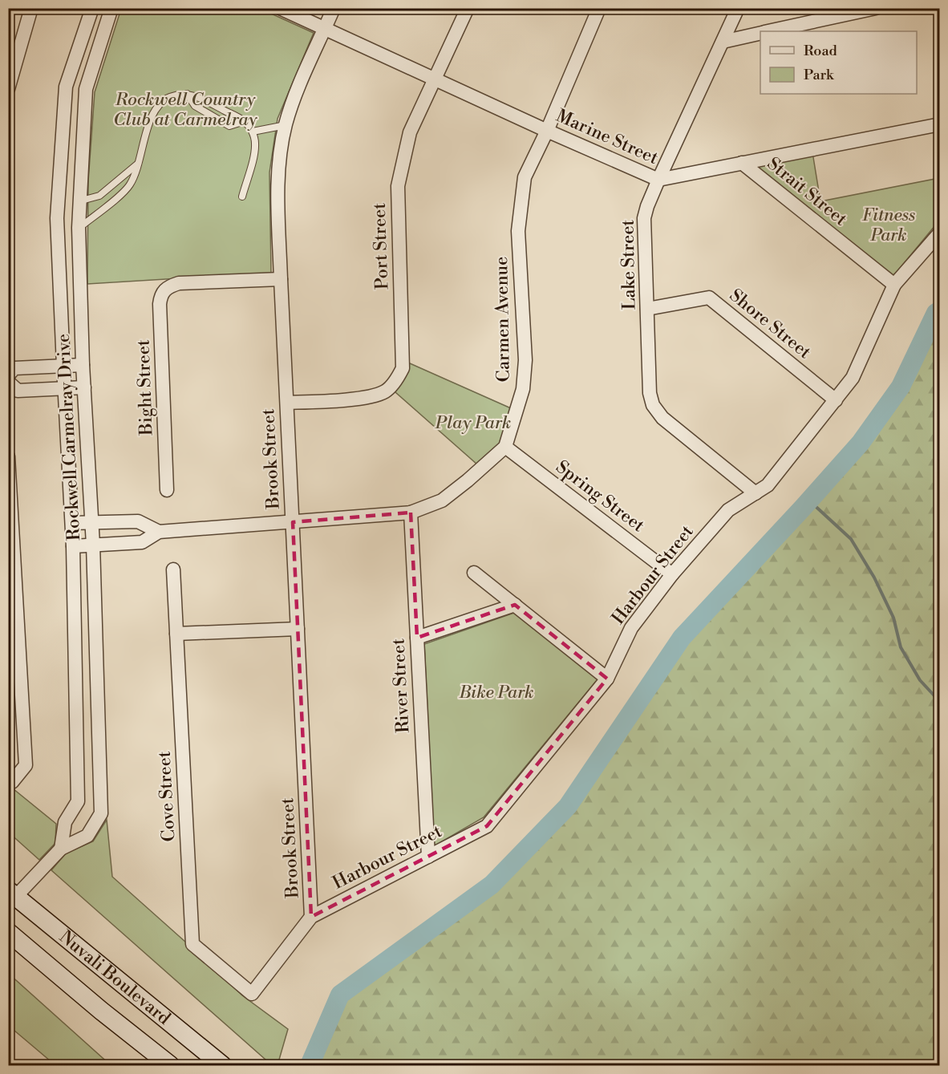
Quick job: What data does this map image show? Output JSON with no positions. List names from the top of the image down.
{
  "streets": {
    "street": [
      "Marine Street",
      "Strait Street",
      "Port Street",
      "Lake Street",
      "Carmen Avenue",
      "Shore Street",
      "Bight Street",
      "Rockwell Carmelray Drive",
      "Brook Street",
      "Spring Street",
      "Harbour Street",
      "River Street",
      "Cove Street",
      "Nuvali Boulevard"
    ]
  },
  "crossings": [
    ["Marine Street", "Strait Street"],
    ["Marine Street", "Port Street"],
    ["Marine Street", "Lake Street"],
    ["Marine Street", "Carmen Avenue"],
    ["Marine Street", "Brook Street"],
    ["Strait Street", "Harbour Street"],
    ["Port Street", "Brook Street"],
    ["Lake Street", "Shore Street"],
    ["Lake Street", "Harbour Street"],
    ["Carmen Avenue", "Spring Street"],
    ["Shore Street", "Harbour Street"],
    ["Bight Street", "Brook Street"],
    ["Rockwell Carmelray Drive", "Nuvali Boulevard"],
    ["Brook Street", "Harbour Street"],
    ["Spring Street", "Harbour Street"],
    ["Harbour Street", "River Street"],
    ["Harbour Street", "Cove Street"]
  ],
  "parks": [
    "Rockwell Country Club at Carmelray",
    "Fitness Park",
    "Play Park",
    "Bike Park"
  ],
  "legend": ["Road", "Park"]
}
